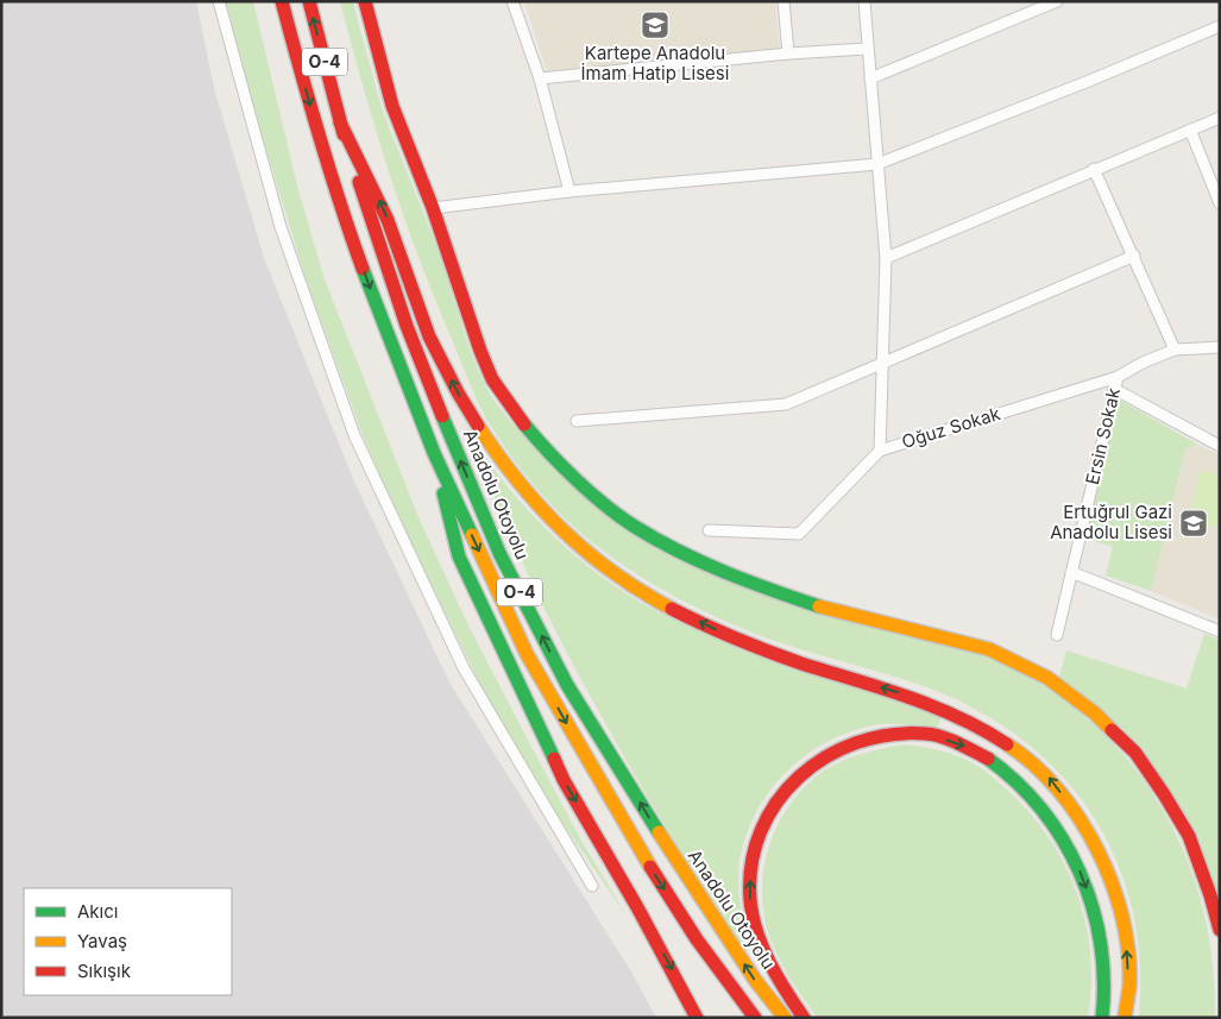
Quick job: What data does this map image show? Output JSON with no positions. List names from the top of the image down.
{
  "streets": {
    "main road": ["O-4", "Anadolu Otoyolu"],
    "street": ["Oğuz Sokak", "Ersin Sokak"]
  },
  "crossings": [
    ["Oğuz Sokak", "Ersin Sokak"]
  ],
  "places": {
    "school or university": ["Kartepe Anadolu İmam Hatip Lisesi", "Ertuğrul Gazi Anadolu Lisesi"]
  },
  "legend": ["Akıcı", "Yavaş", "Sıkışık"]
}
